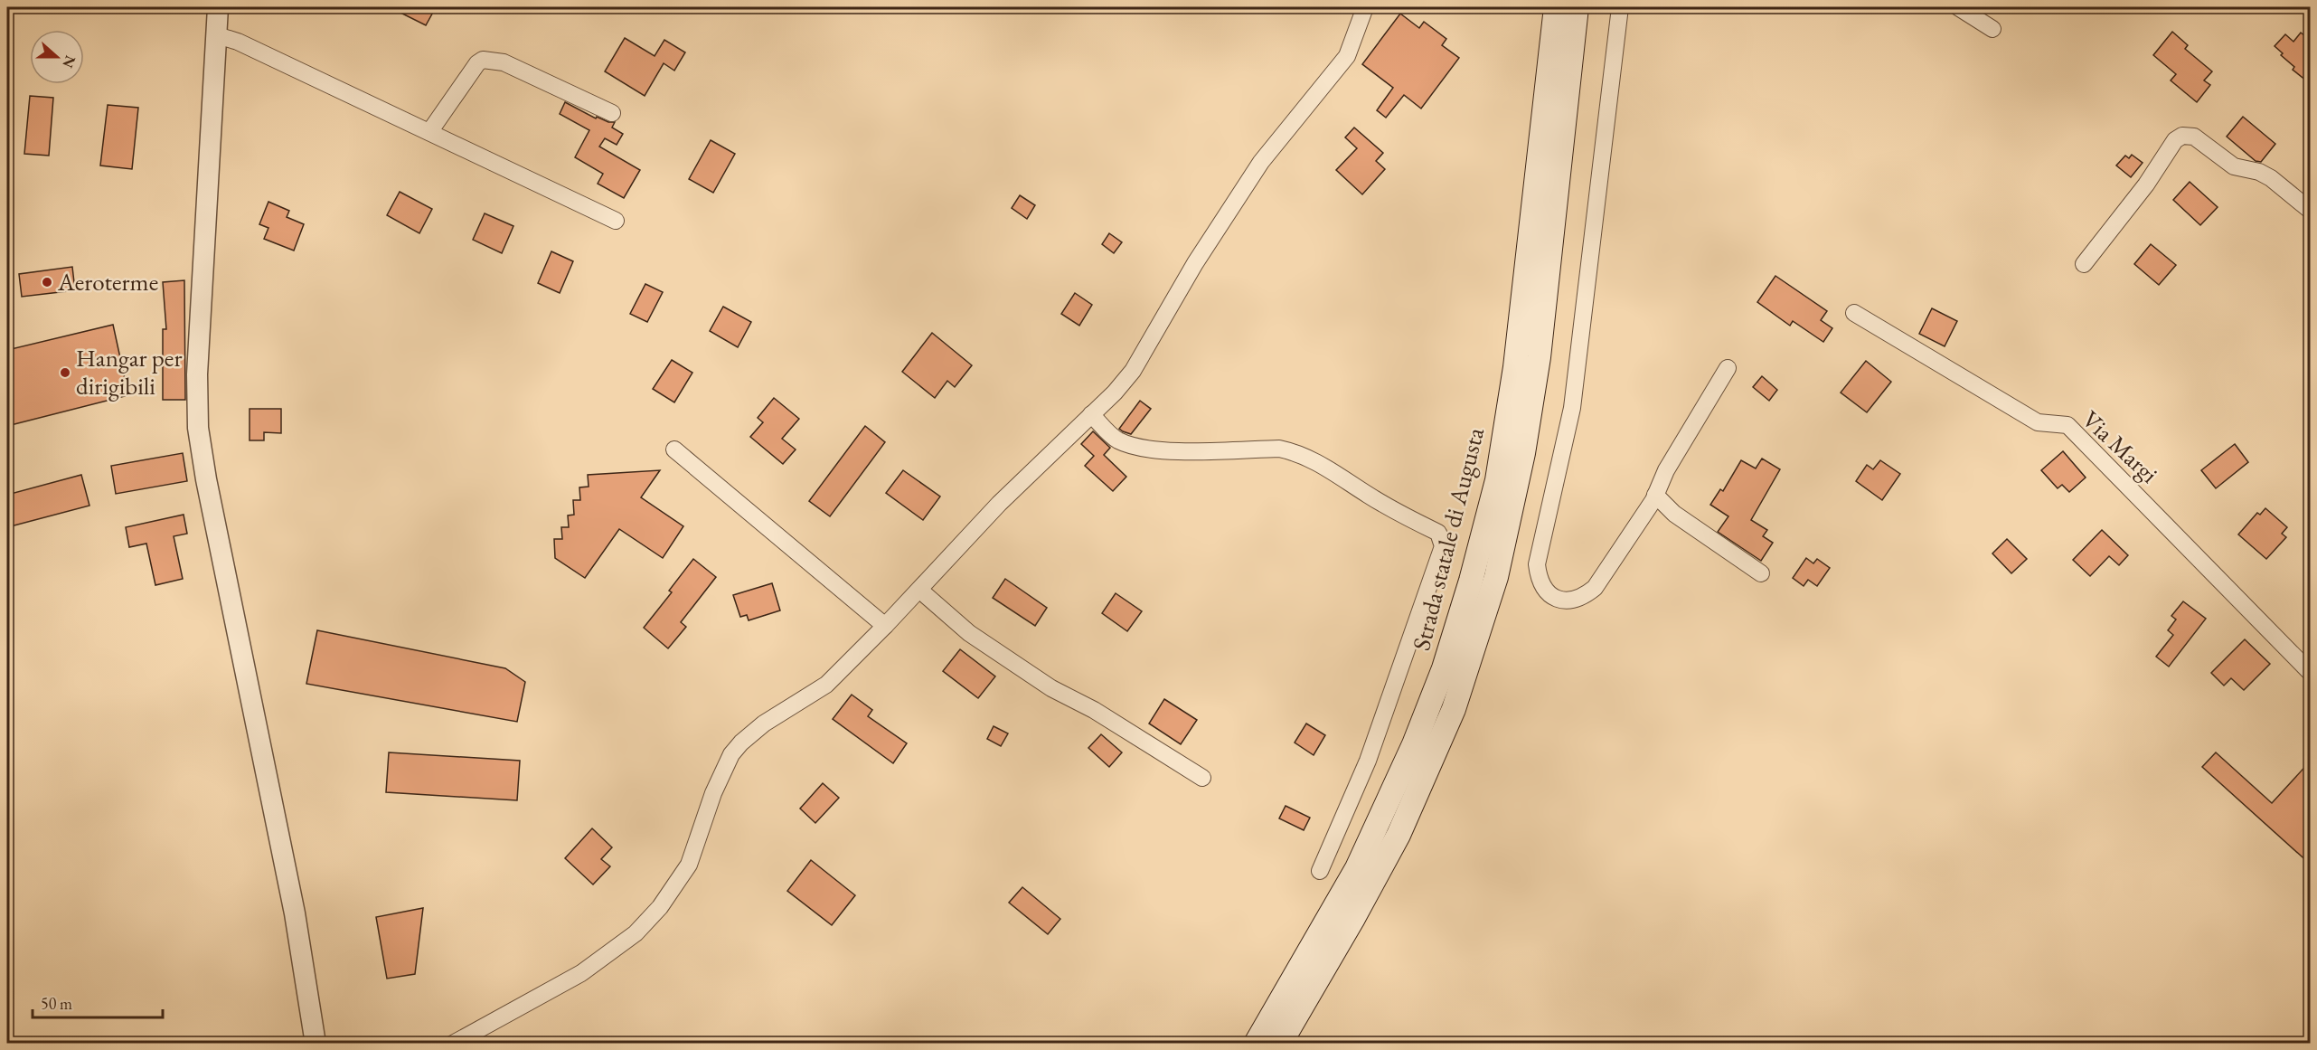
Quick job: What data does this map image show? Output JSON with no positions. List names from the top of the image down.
{
  "streets": {
    "main road": ["Strada statale di Augusta"],
    "street": ["Via Margi"]
  },
  "places": ["Aeroterme", "Hangar per dirigibili"],
  "scale_bar": "50 m",
  "north": "right"
}
